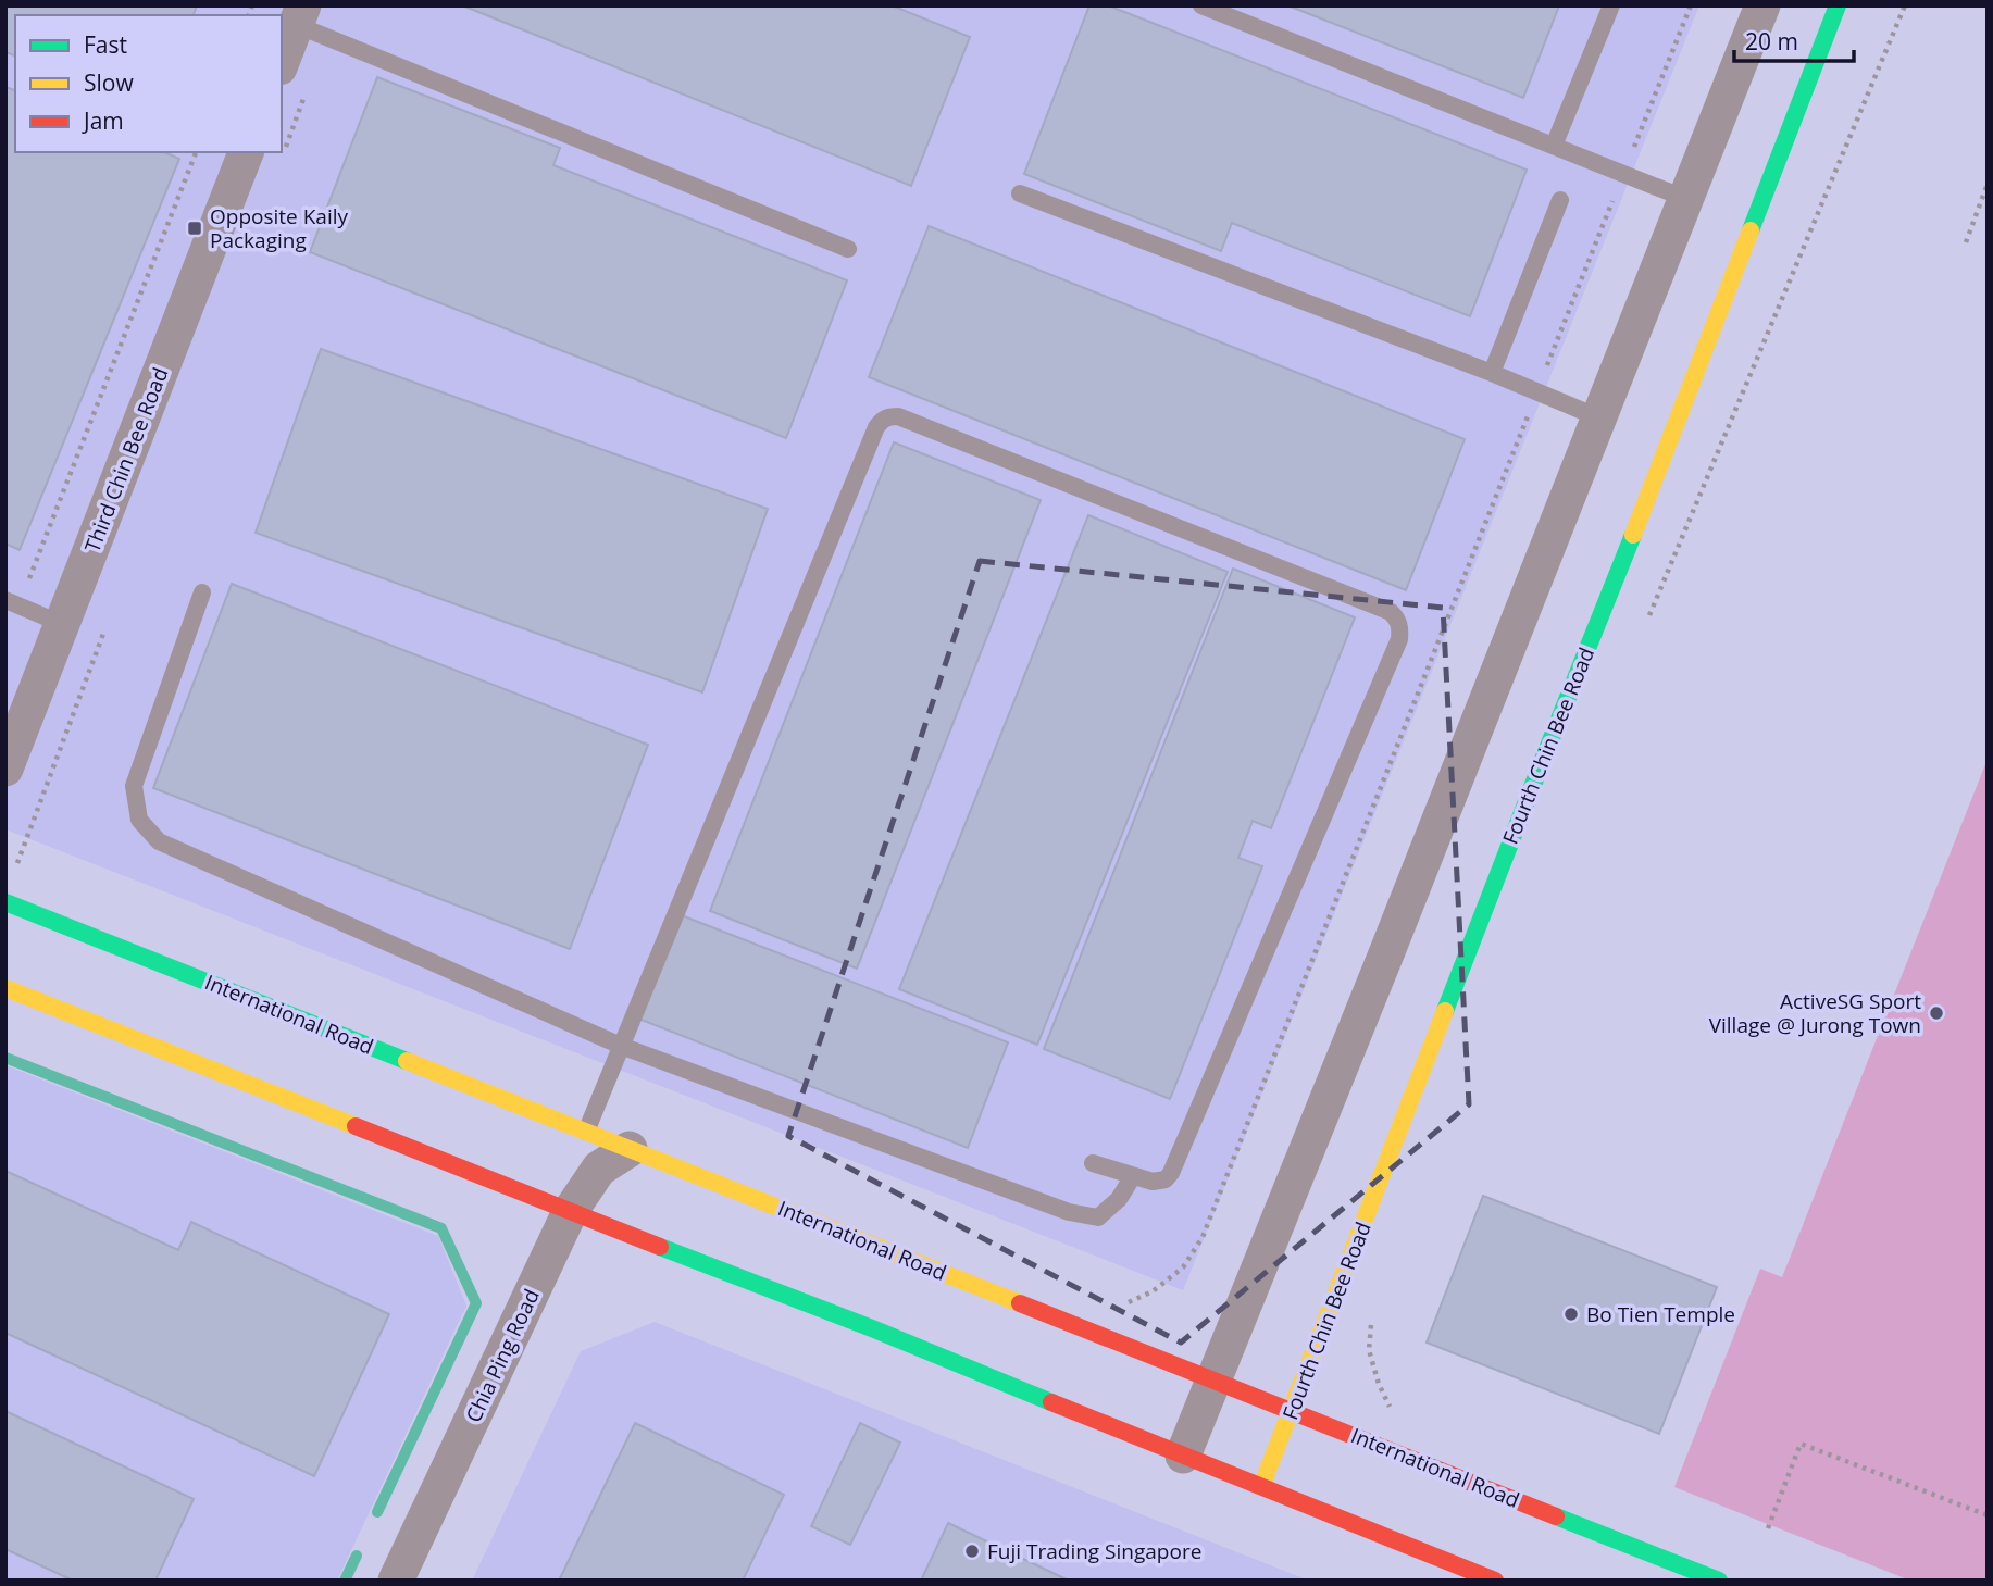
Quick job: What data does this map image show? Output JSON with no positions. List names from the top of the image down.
{
  "streets": {
    "main road": ["Fourth Chin Bee Road", "International Road"],
    "street": ["Third Chin Bee Road", "Chia Ping Road"]
  },
  "crossings": [
    ["Fourth Chin Bee Road", "International Road"],
    ["International Road", "Chia Ping Road"]
  ],
  "places": {
    "transit": ["Opposite Kaily Packaging"],
    "other": ["ActiveSG Sport Village @ Jurong Town", "Bo Tien Temple", "Fuji Trading Singapore"]
  },
  "legend": ["Fast", "Slow", "Jam"],
  "scale_bar": "20 m"
}
